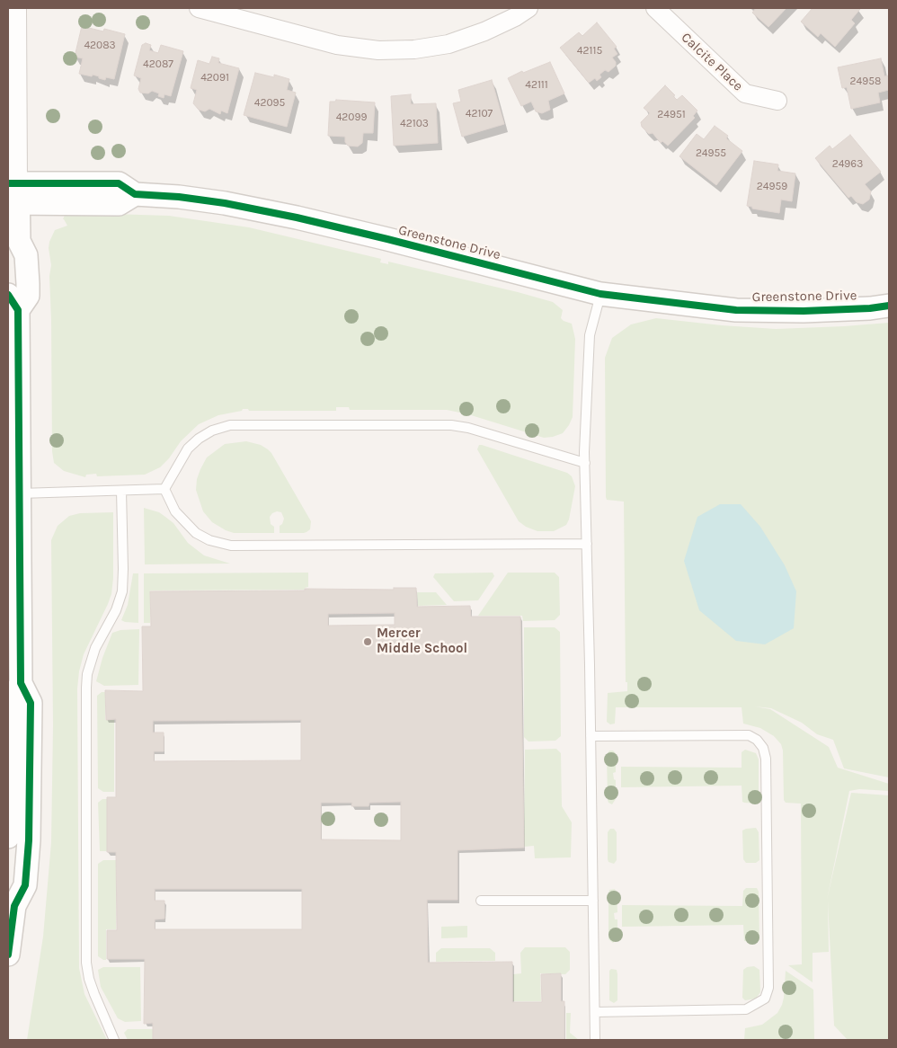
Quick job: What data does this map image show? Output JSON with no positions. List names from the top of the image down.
{
  "streets": {
    "street": ["Calcite Place", "Greenstone Drive"]
  },
  "places": ["Mercer Middle School"],
  "house_numbers": [
    "42083",
    "42115",
    "42087",
    "42091",
    "24958",
    "42111",
    "42095",
    "42107",
    "24951",
    "42099",
    "42103",
    "24955",
    "24963",
    "24959"
  ]
}
